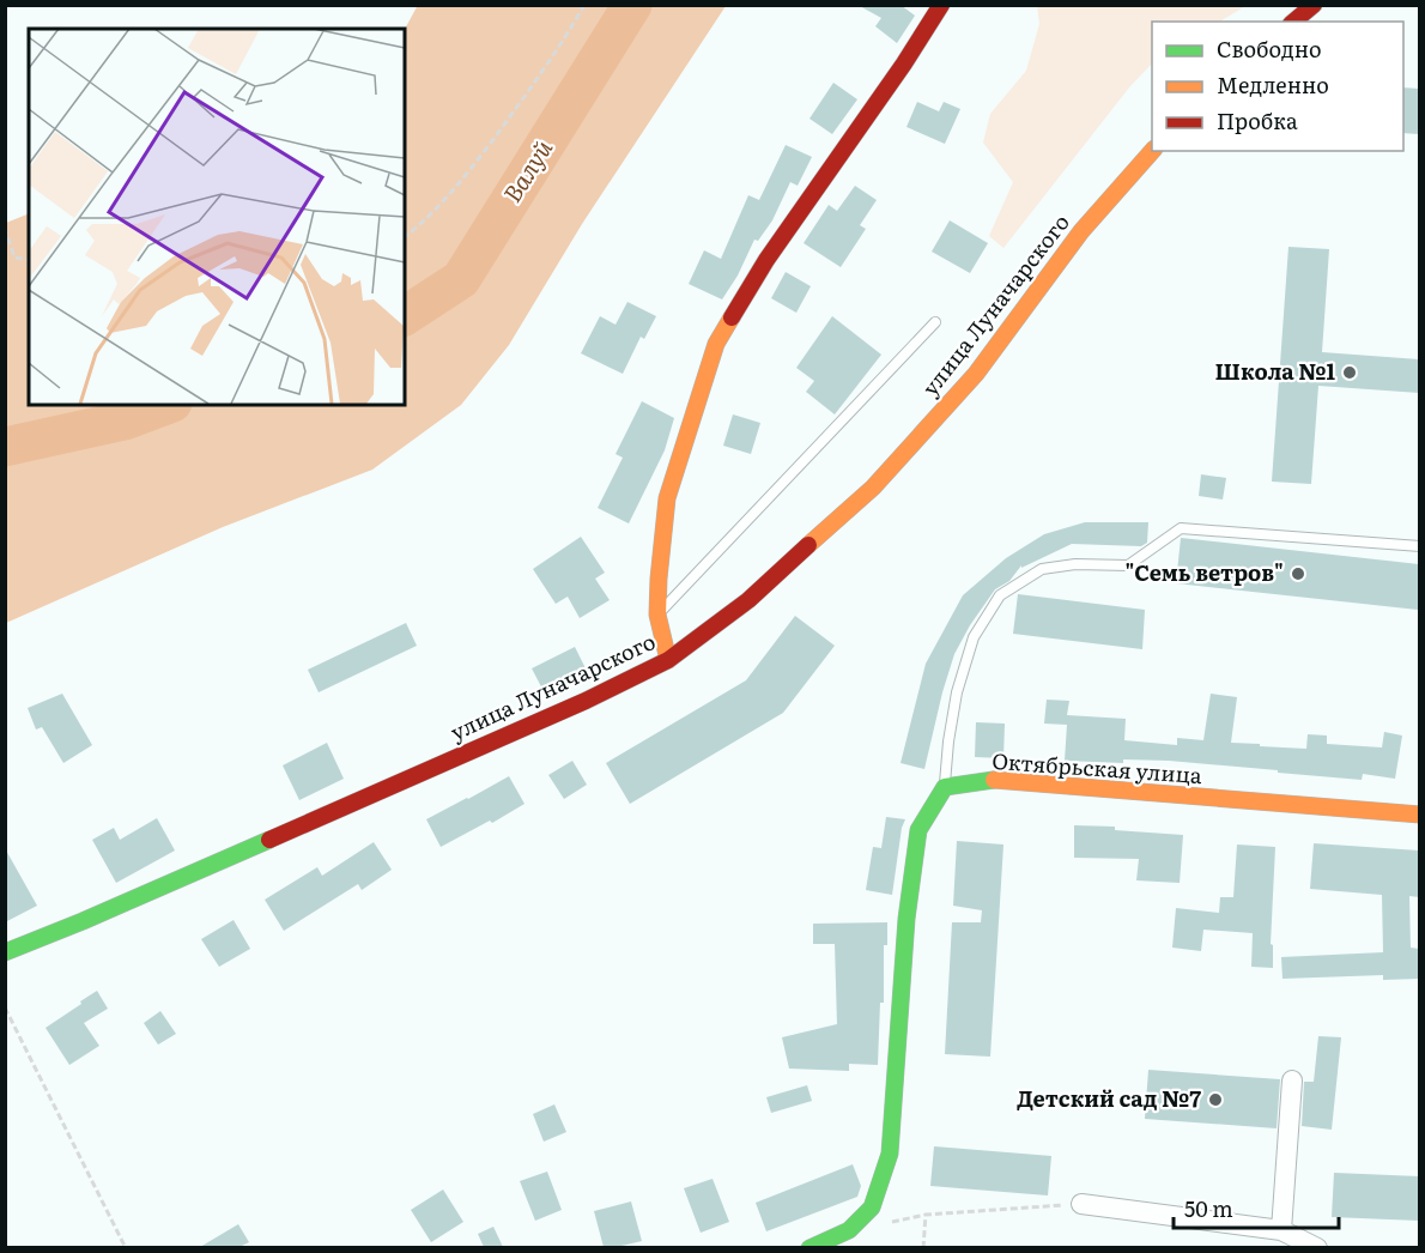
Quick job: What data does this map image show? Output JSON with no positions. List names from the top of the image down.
{
  "streets": {
    "street": ["улица Луначарского", "Октябрьская улица"]
  },
  "water": ["Валуй"],
  "places": ["Школа №1", "\"Семь ветров\"", "Детский сад №7"],
  "legend": ["Свободно", "Медленно", "Пробка"],
  "scale_bar": "50 m"
}
